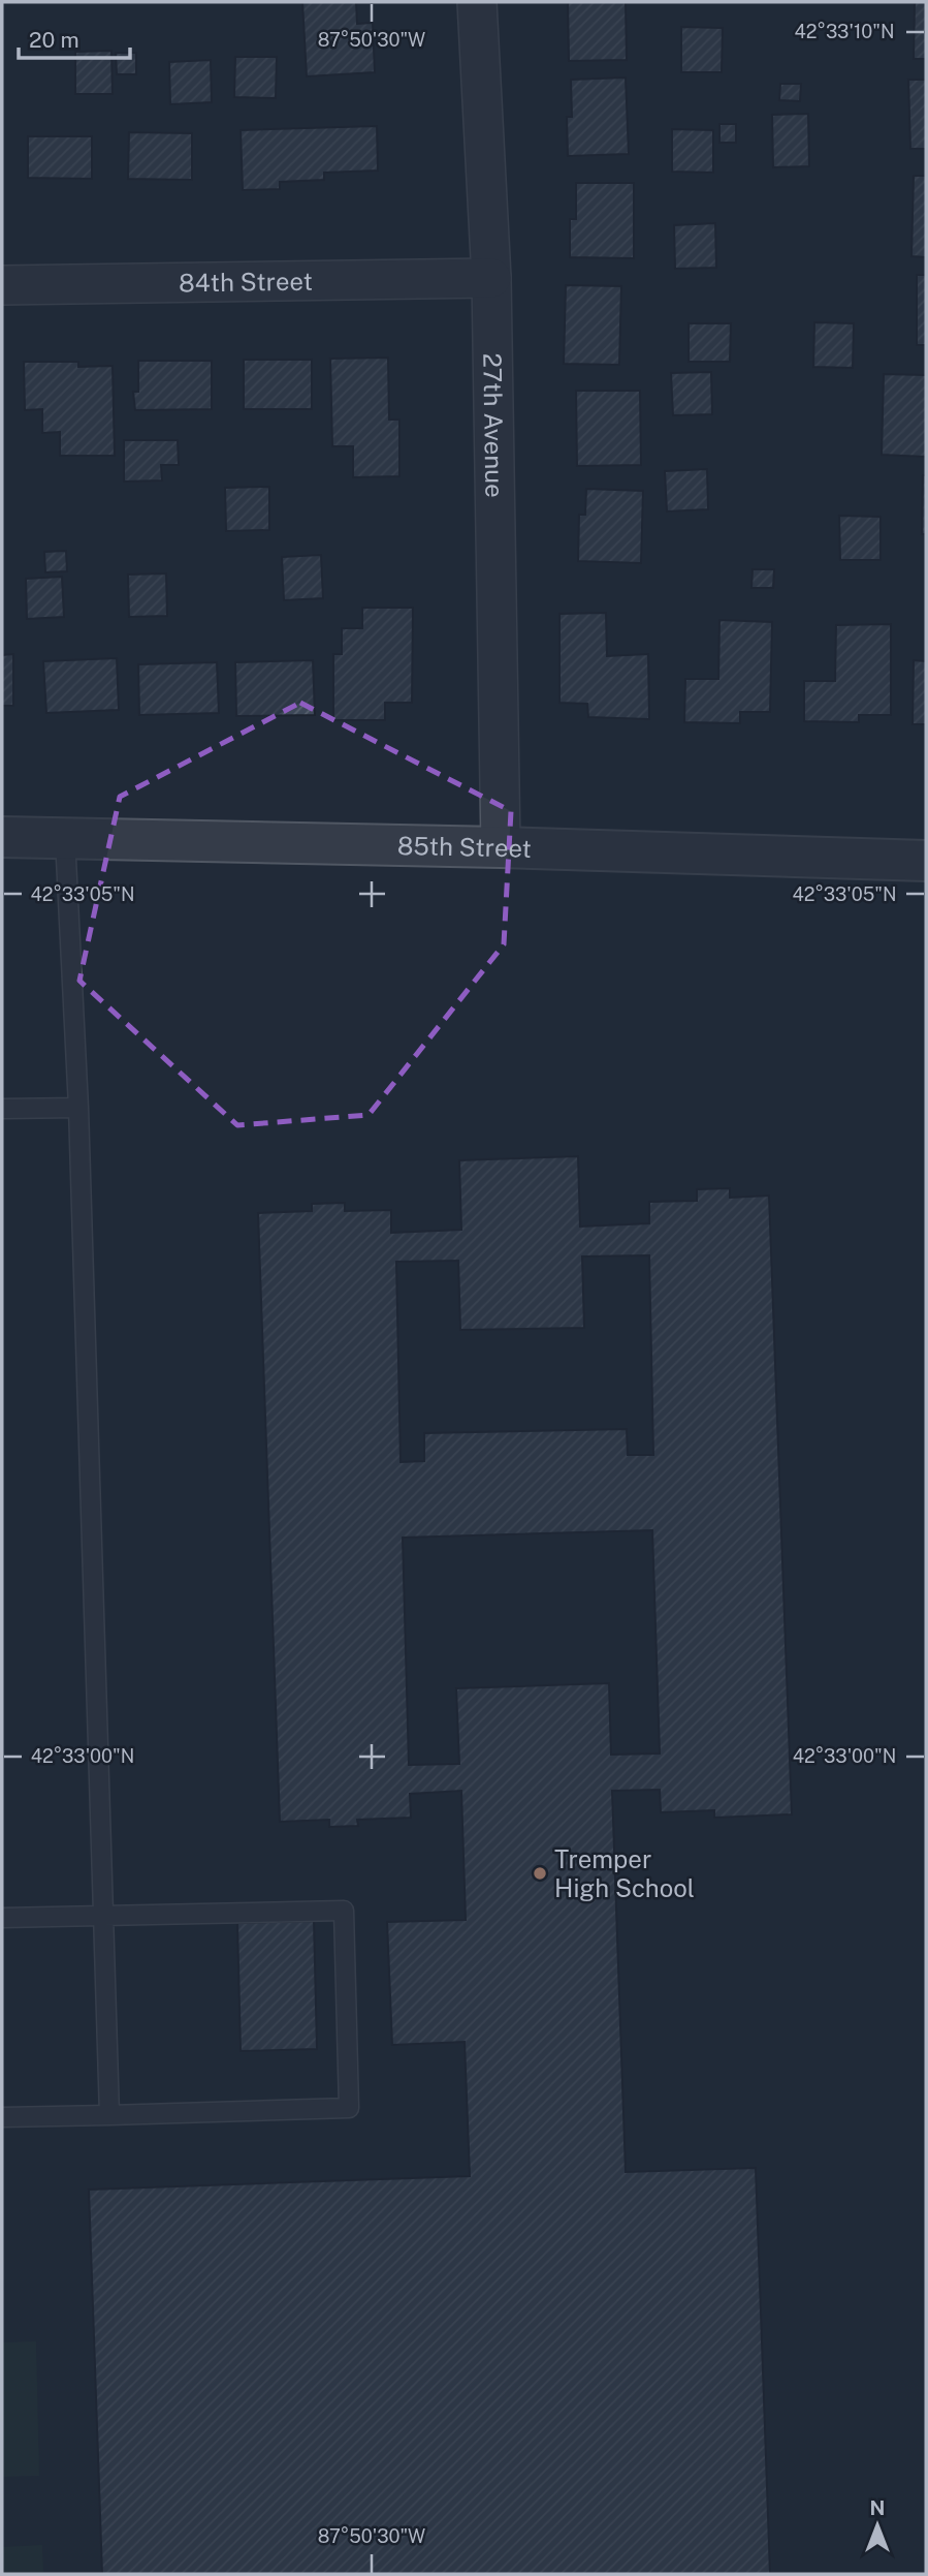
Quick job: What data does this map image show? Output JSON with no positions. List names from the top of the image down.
{
  "streets": {
    "street": ["84th Street", "27th Avenue", "85th Street"]
  },
  "crossings": [
    ["84th Street", "27th Avenue"],
    ["27th Avenue", "85th Street"]
  ],
  "places": ["Tremper High School"],
  "scale_bar": "20 m",
  "north": "top",
  "coordinates": [
    "42°33'10\"N",
    "87°50'30\"W",
    "42°33'05\"N",
    "42°33'00\"N"
  ]
}
